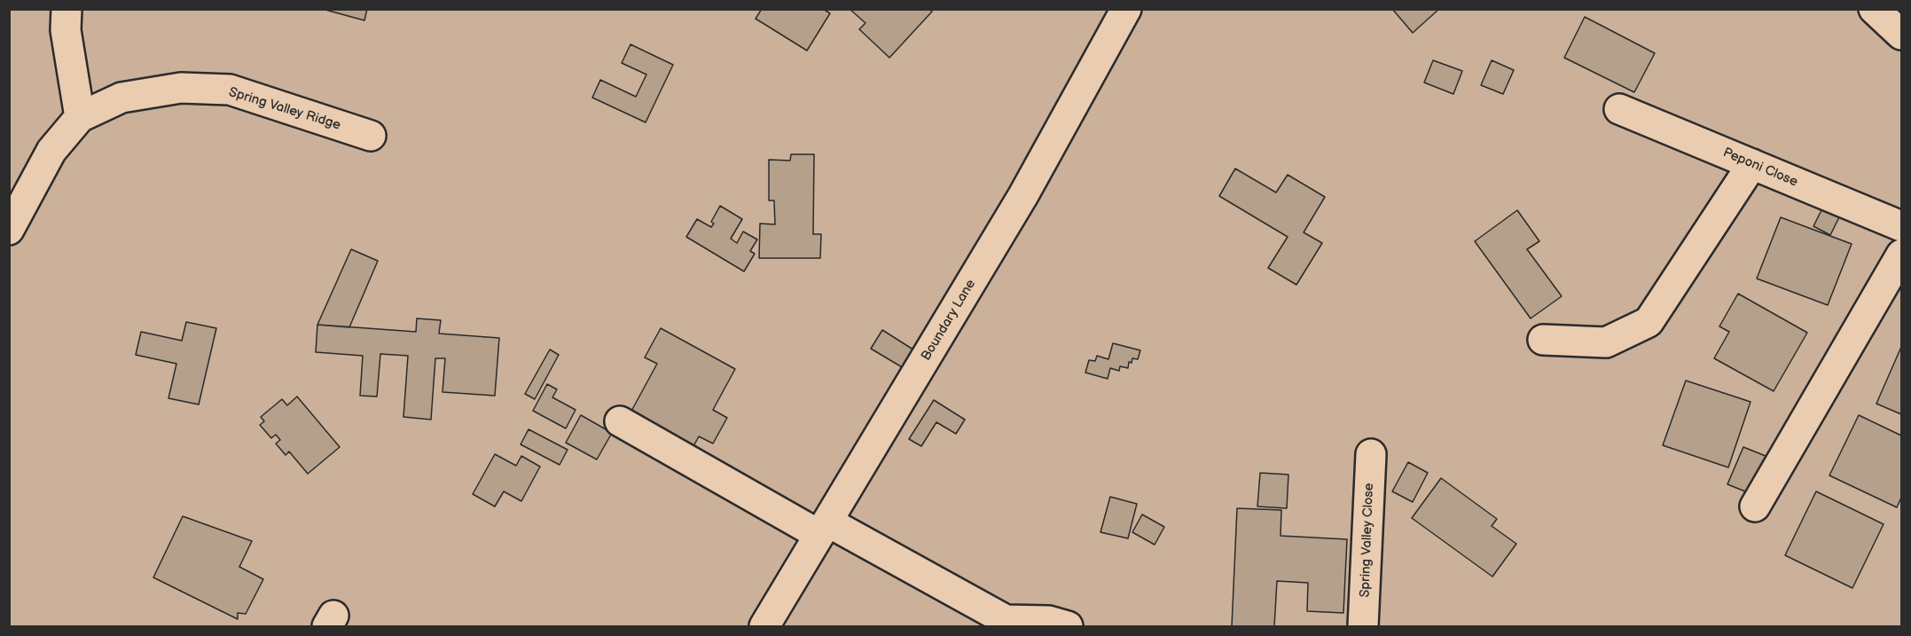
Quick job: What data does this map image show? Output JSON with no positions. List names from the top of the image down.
{
  "streets": {
    "street": [
      "Spring Valley Ridge",
      "Peponi Close",
      "Boundary Lane",
      "Spring Valley Close"
    ]
  }
}
